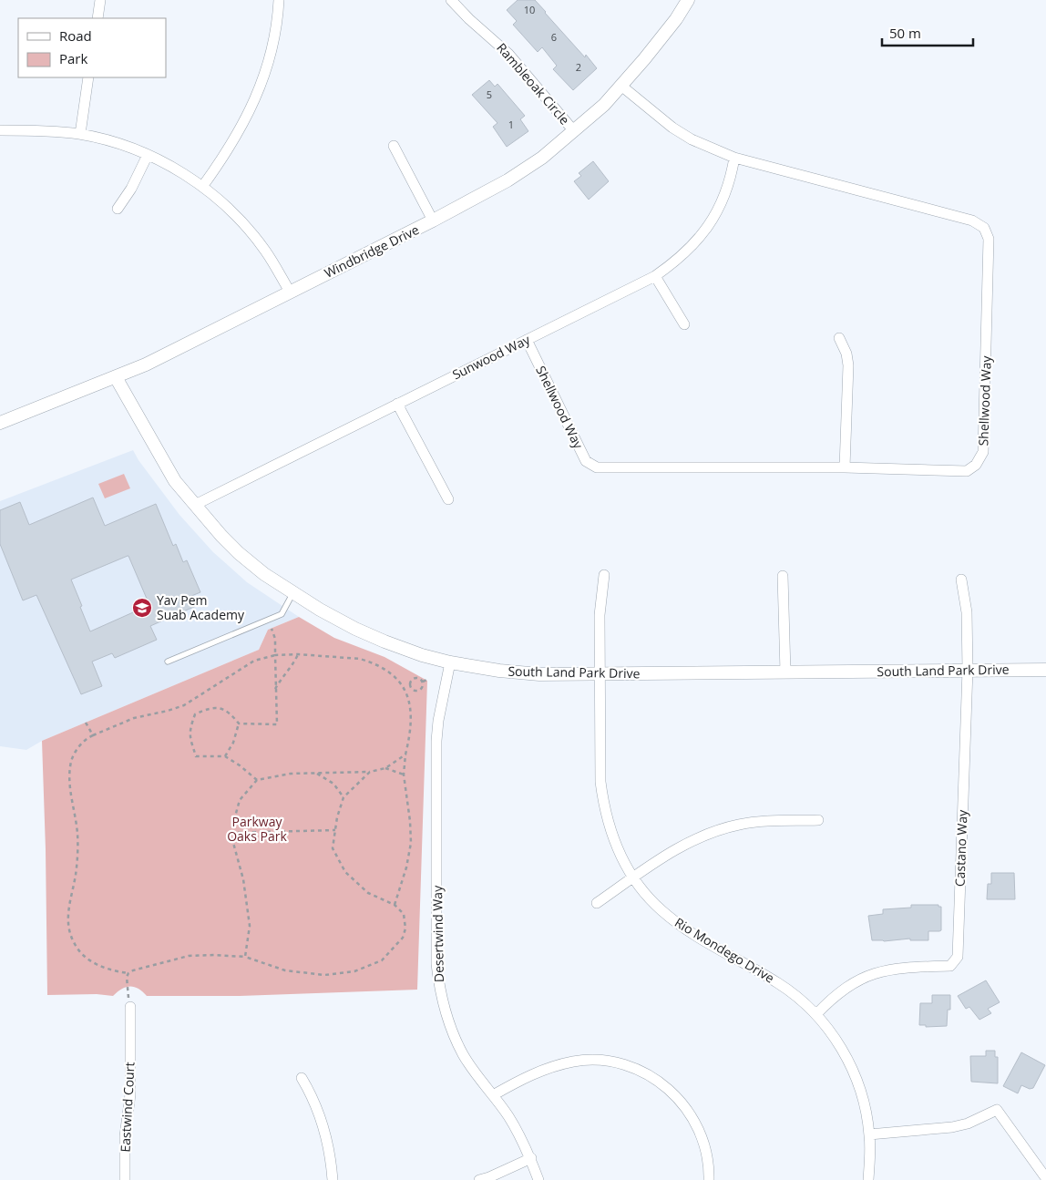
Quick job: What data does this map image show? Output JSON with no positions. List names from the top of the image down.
{
  "streets": {
    "street": [
      "Rambleoak Circle",
      "Windbridge Drive",
      "Sunwood Way",
      "Shellwood Way",
      "South Land Park Drive",
      "Castano Way",
      "Desertwind Way",
      "Rio Mondego Drive",
      "Eastwind Court"
    ]
  },
  "crossings": [
    ["Rambleoak Circle", "Windbridge Drive"],
    ["Windbridge Drive", "Shellwood Way"],
    ["Windbridge Drive", "South Land Park Drive"],
    ["Sunwood Way", "Shellwood Way"],
    ["Sunwood Way", "South Land Park Drive"],
    ["South Land Park Drive", "Castano Way"],
    ["South Land Park Drive", "Desertwind Way"],
    ["South Land Park Drive", "Rio Mondego Drive"],
    ["Castano Way", "Rio Mondego Drive"]
  ],
  "parks": ["Parkway Oaks Park"],
  "places": {
    "school or university": ["Yav Pem Suab Academy"]
  },
  "house_numbers": [
    "10",
    "6",
    "2",
    "5",
    "1"
  ],
  "legend": ["Road", "Park"],
  "scale_bar": "50 m"
}
